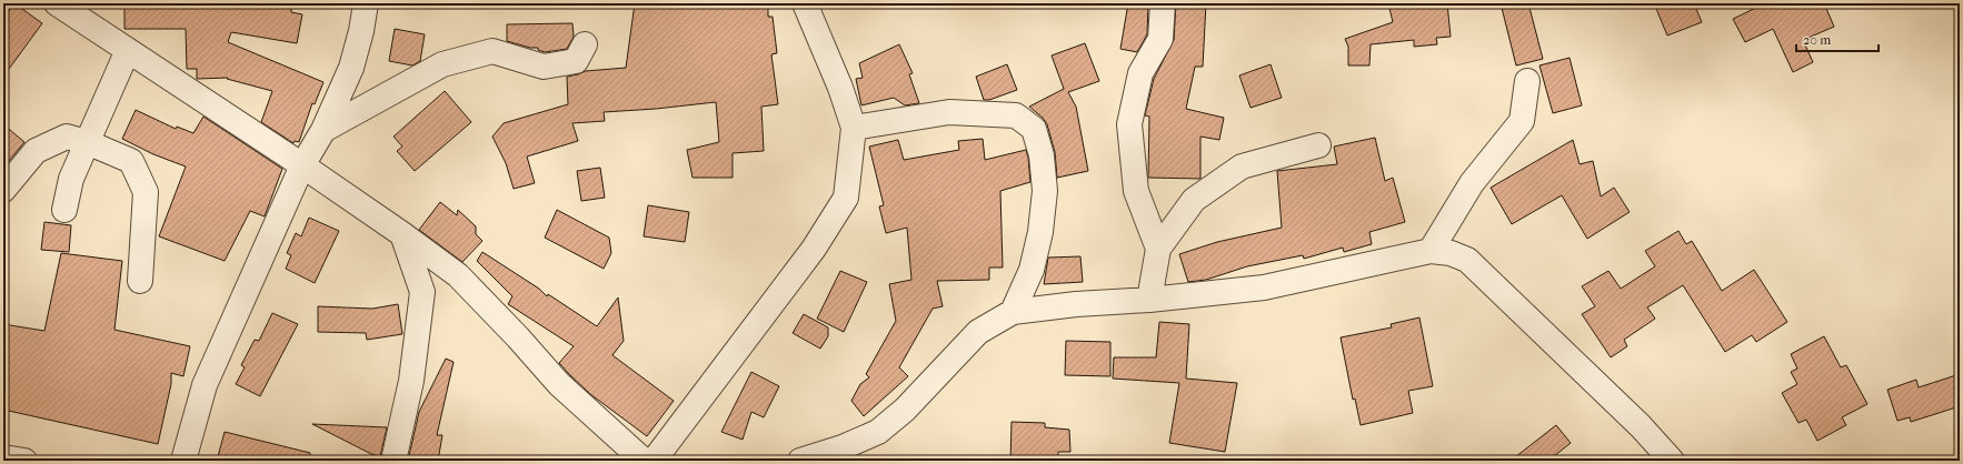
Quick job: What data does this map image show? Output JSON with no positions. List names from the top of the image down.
{
  "scale_bar": "20 m"
}
